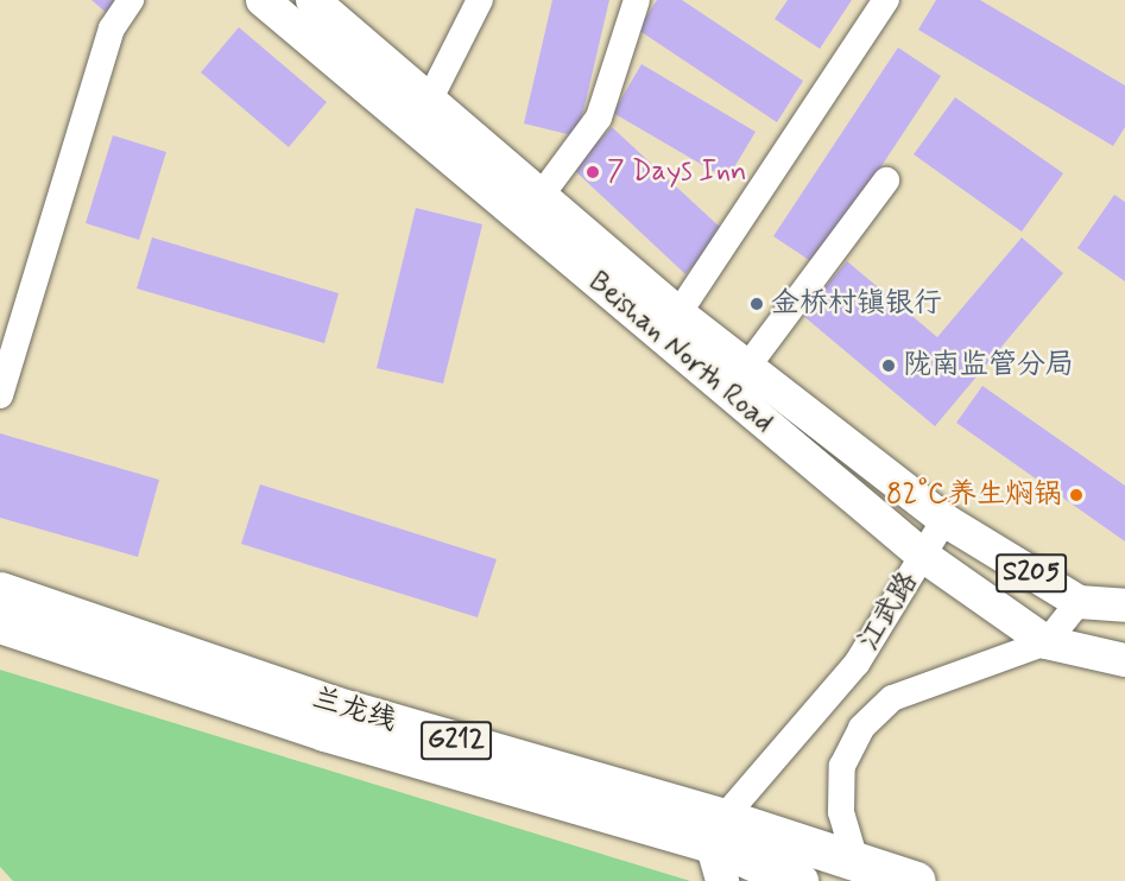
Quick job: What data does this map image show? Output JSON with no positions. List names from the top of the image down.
{
  "streets": {
    "highway": ["兰龙线", "G212"],
    "main road": ["Beishan North Road", "S205"],
    "street": ["江武路"]
  },
  "crossings": [
    ["Beishan North Road", "S205"],
    ["Beishan North Road", "江武路"],
    ["S205", "江武路"],
    ["江武路", "兰龙线"]
  ],
  "places": [
    "7 Days Inn",
    "金桥村镇银行",
    "陇南监管分局",
    "82°C养生焖锅"
  ]
}
